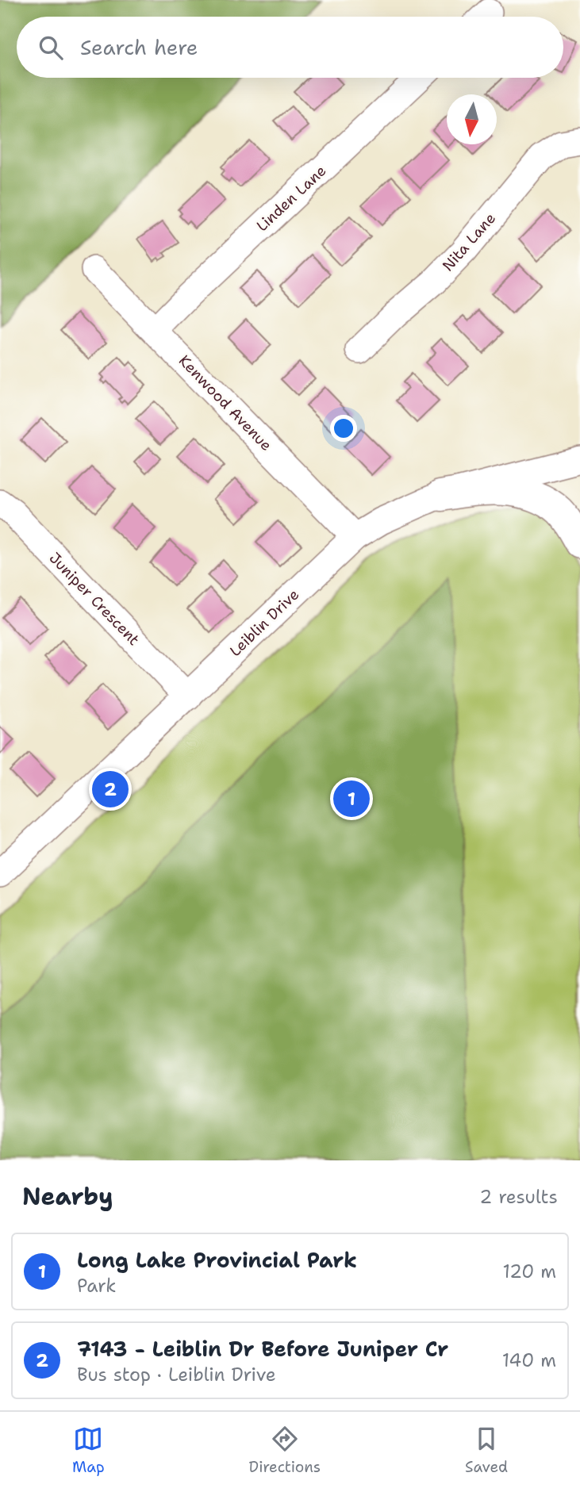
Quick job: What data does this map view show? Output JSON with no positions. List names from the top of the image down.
{
  "streets": {
    "street": [
      "Linden Lane",
      "Nita Lane",
      "Kenwood Avenue",
      "Juniper Crescent",
      "Leiblin Drive"
    ]
  },
  "crossings": [
    ["Linden Lane", "Kenwood Avenue"],
    ["Kenwood Avenue", "Leiblin Drive"],
    ["Juniper Crescent", "Leiblin Drive"]
  ],
  "north": "bottom",
  "page": {
    "search": "Search here",
    "pins": ["2", "1"],
    "heading": ["Nearby", "2 results"],
    "list": [
      {
        "mark": "1",
        "name": "Long Lake Provincial Park",
        "note": "Park",
        "value": "120 m"
      },
      {
        "mark": "2",
        "name": "7143 - Leiblin Dr Before Juniper Cr",
        "note": "Bus stop · Leiblin Drive",
        "value": "140 m"
      }
    ],
    "nav": ["Map", "Directions", "Saved"]
  }
}
